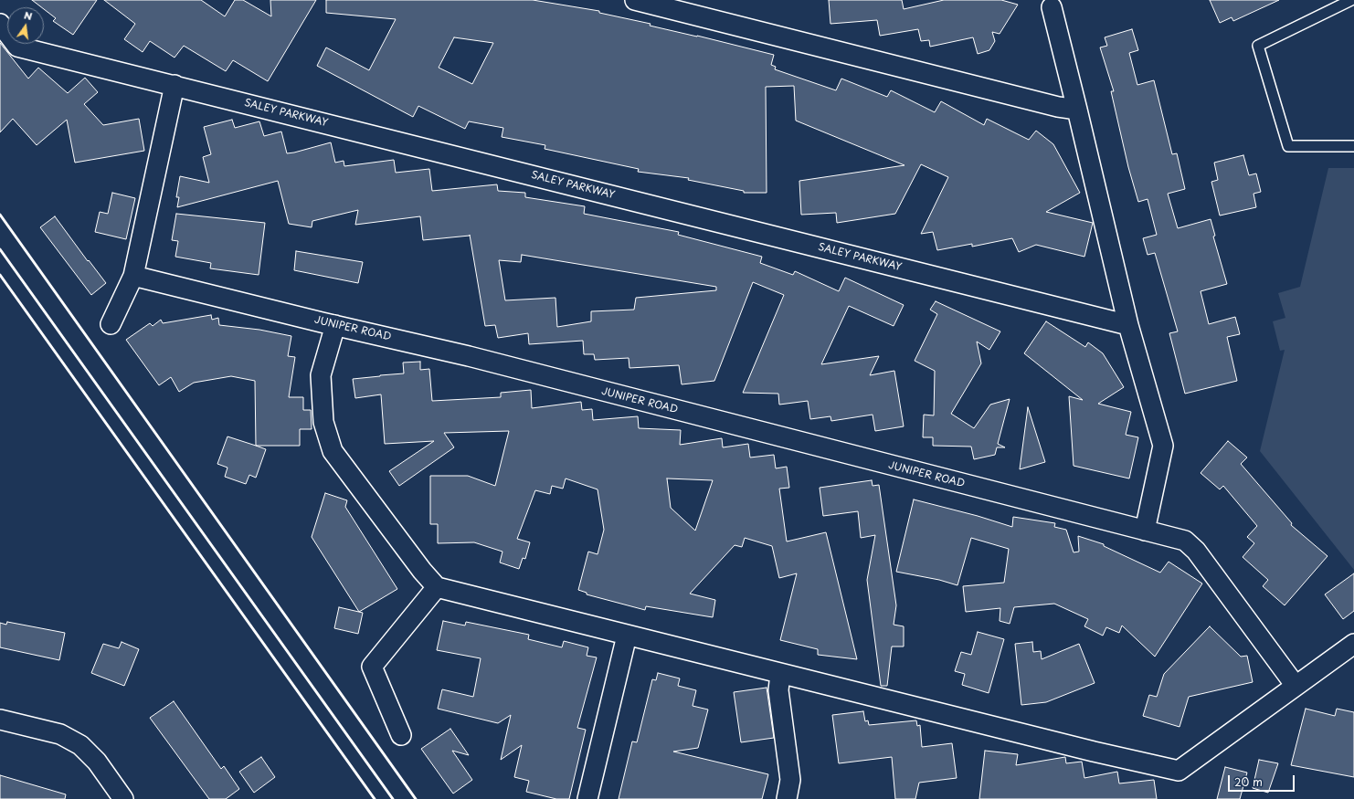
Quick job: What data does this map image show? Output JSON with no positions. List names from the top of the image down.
{
  "streets": {
    "street": ["SALEY PARKWAY", "JUNIPER ROAD"]
  },
  "scale_bar": "20 m",
  "north": "top"
}
